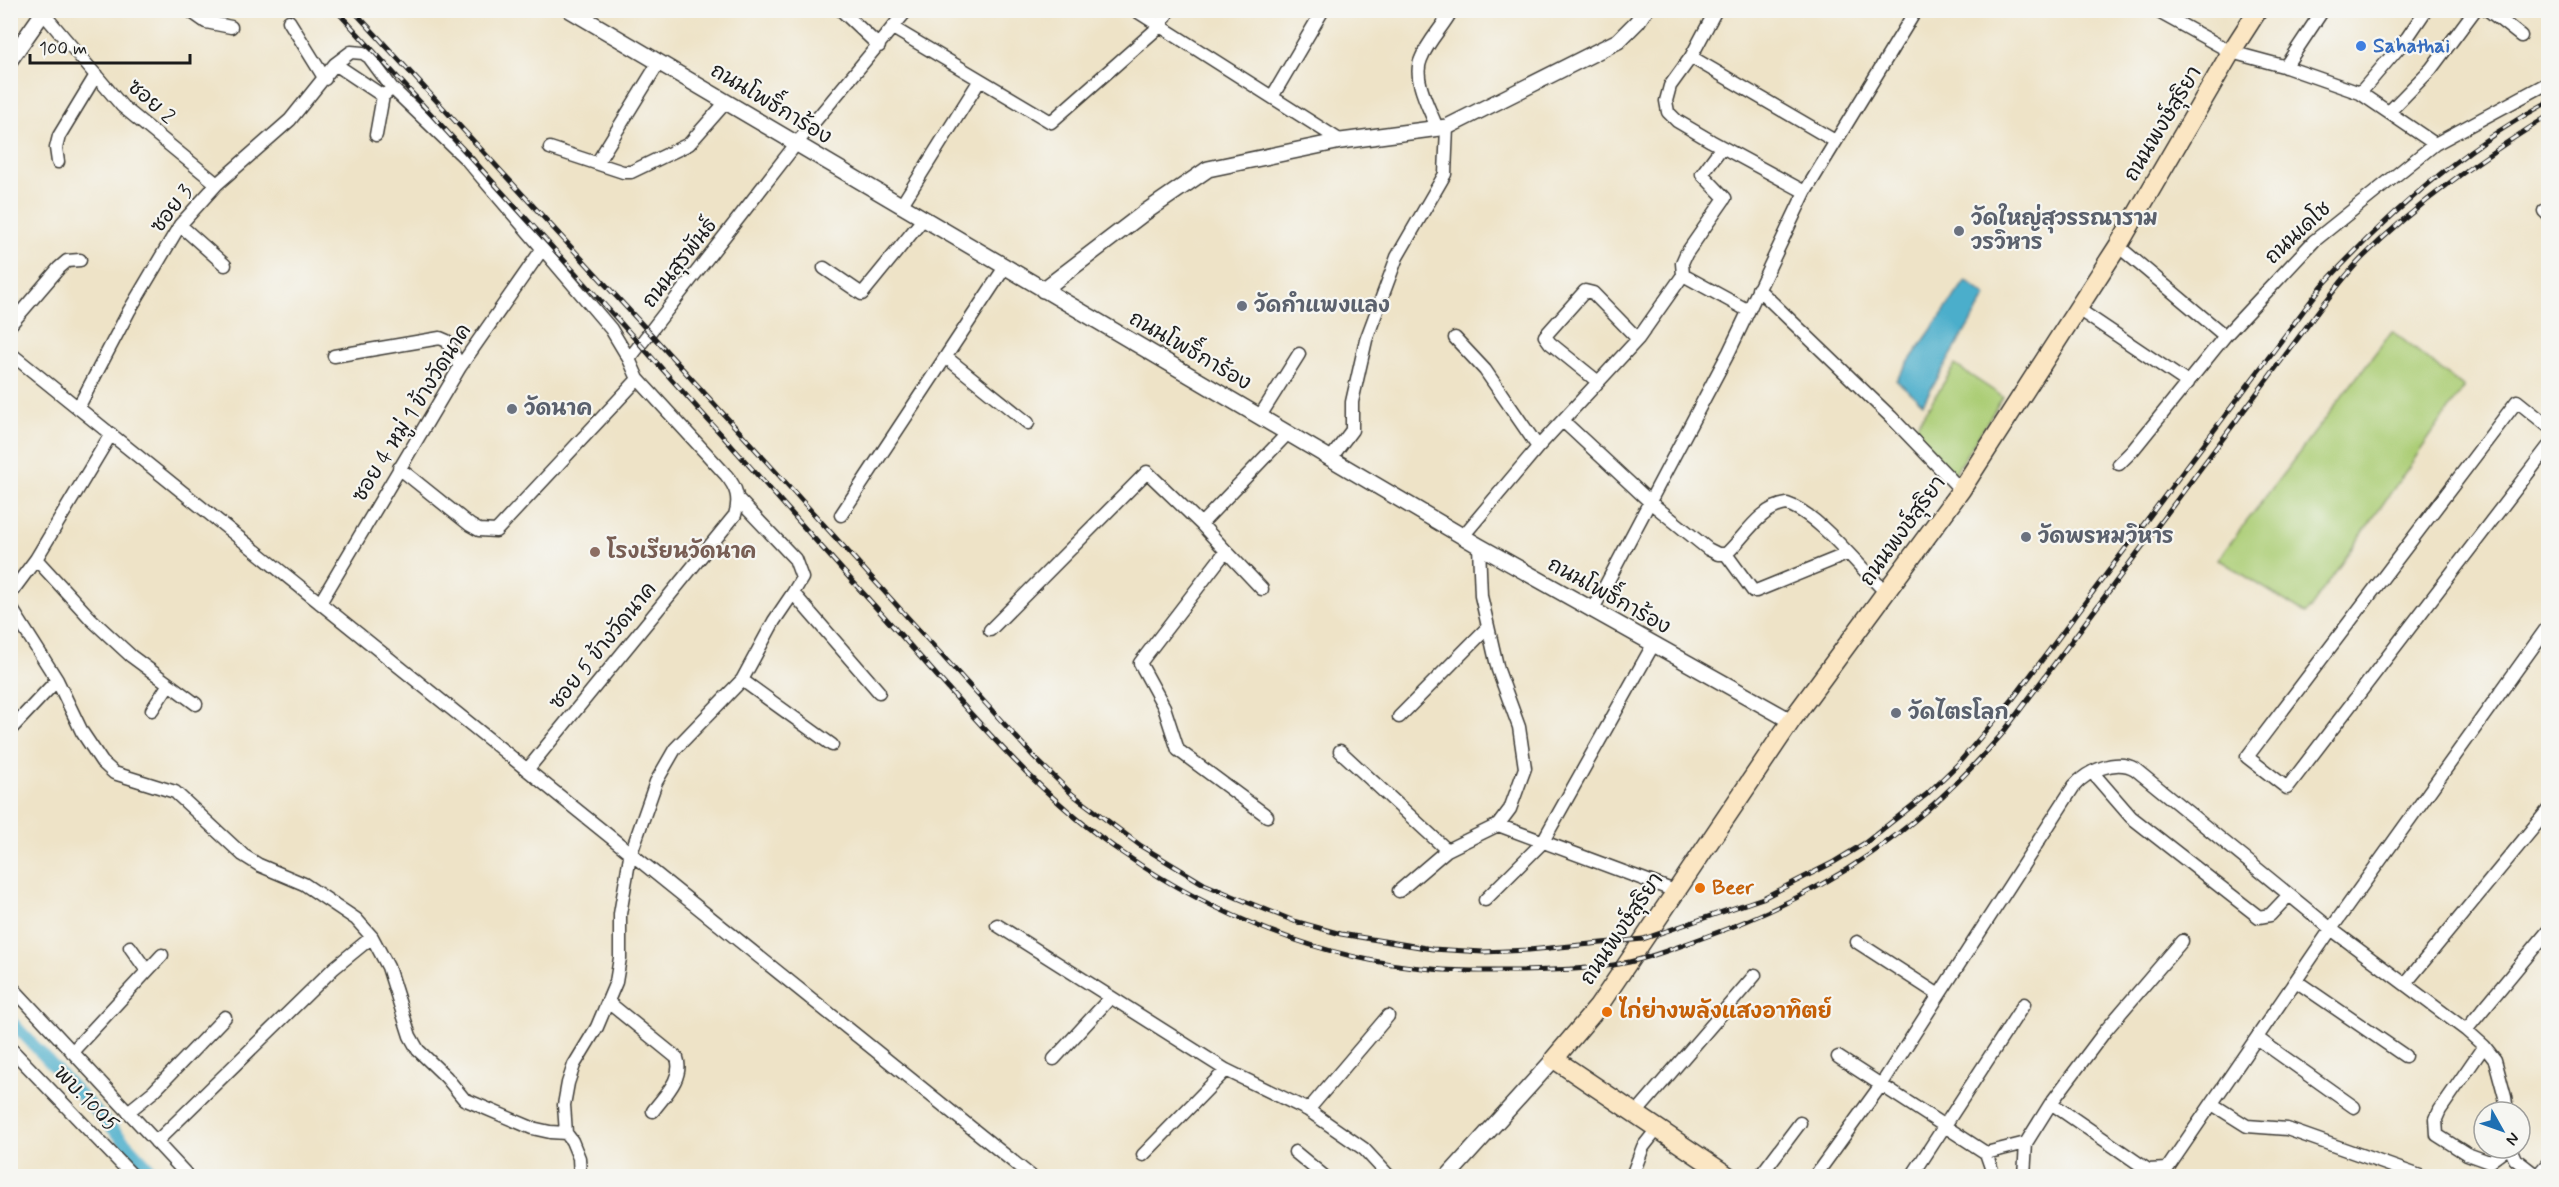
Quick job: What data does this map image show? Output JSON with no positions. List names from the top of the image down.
{
  "streets": {
    "main road": ["ถนนพงษ์สุริยา"],
    "street": [
      "ซอย 2",
      "ถนนโพธิ์การ้อง",
      "ซอย 3",
      "ถนนเดโช",
      "ถนนสุรพันธ์",
      "ซอย 4 หมู่ 1 ข้างวัดนาค",
      "ซอย 5 ข้างวัดนาค",
      "พบ.1005"
    ]
  },
  "crossings": [
    ["ซอย 2", "ซอย 3"],
    ["ถนนโพธิ์การ้อง", "ถนนพงษ์สุริยา"],
    ["ถนนโพธิ์การ้อง", "ถนนสุรพันธ์"]
  ],
  "places": [
    "Sahathai",
    "วัดใหญ่สุวรรณาราม วรวิหาร",
    "วัดกำแพงแลง",
    "วัดนาค",
    "วัดพรหมวิหาร",
    "โรงเรียนวัดนาค",
    "วัดไตรโลก",
    "Beer",
    "ไก่ย่างพลังแสงอาทิตย์"
  ],
  "scale_bar": "100 m",
  "north": "bottom right"
}
